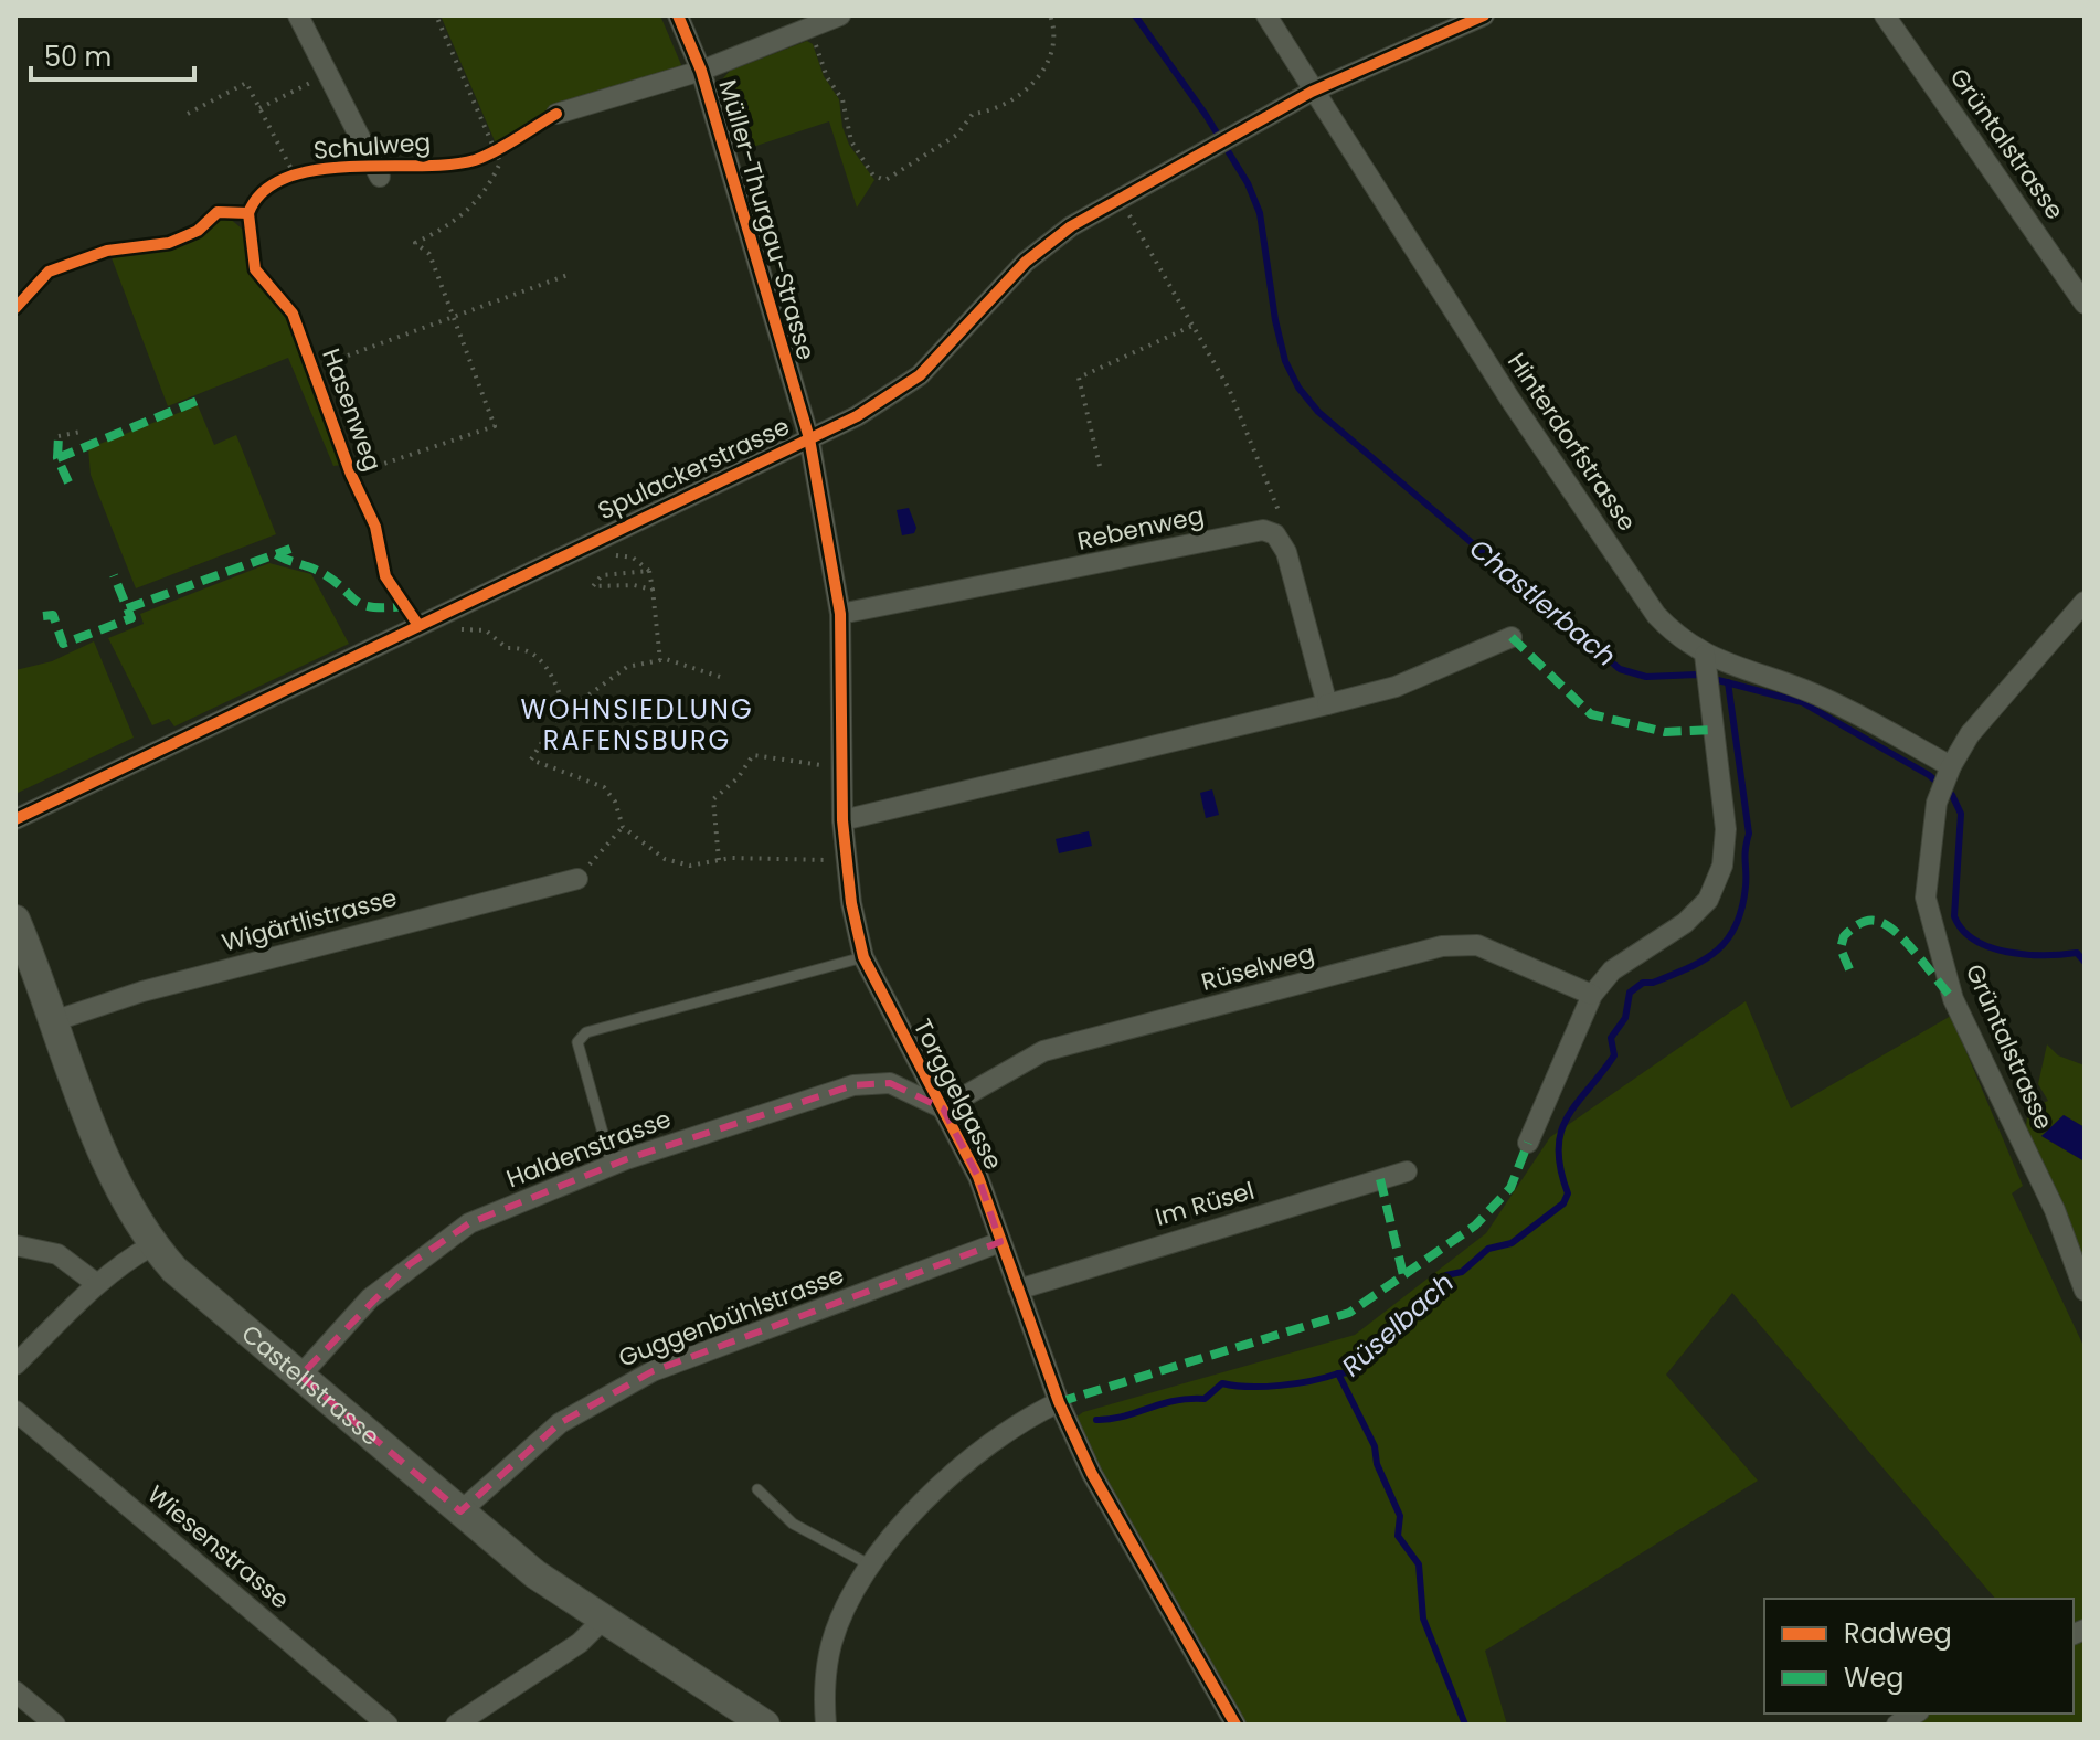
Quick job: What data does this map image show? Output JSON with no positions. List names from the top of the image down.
{
  "streets": {
    "street": [
      "Grüntalstrasse",
      "Müller-Thurgau-Strasse",
      "Hinterdorfstrasse",
      "Spulackerstrasse",
      "Rebenweg",
      "Wigärtlistrasse",
      "Rüselweg",
      "Torggelgasse",
      "Haldenstrasse",
      "Im Rüsel",
      "Guggenbühlstrasse",
      "Castellstrasse",
      "Wiesenstrasse"
    ],
    "cycle path": ["Schulweg", "Hasenweg"]
  },
  "crossings": [
    ["Grüntalstrasse", "Hinterdorfstrasse"],
    ["Schulweg", "Hasenweg"],
    ["Müller-Thurgau-Strasse", "Spulackerstrasse"],
    ["Müller-Thurgau-Strasse", "Torggelgasse"],
    ["Hasenweg", "Spulackerstrasse"],
    ["Hinterdorfstrasse", "Spulackerstrasse"],
    ["Spulackerstrasse", "Torggelgasse"],
    ["Rebenweg", "Torggelgasse"],
    ["Wigärtlistrasse", "Castellstrasse"],
    ["Rüselweg", "Torggelgasse"],
    ["Rüselweg", "Haldenstrasse"],
    ["Torggelgasse", "Haldenstrasse"],
    ["Torggelgasse", "Im Rüsel"],
    ["Torggelgasse", "Guggenbühlstrasse"],
    ["Haldenstrasse", "Castellstrasse"],
    ["Guggenbühlstrasse", "Castellstrasse"]
  ],
  "districts": ["WOHNSIEDLUNG RAFENSBURG"],
  "water": ["Chastlerbach", "Rüselbach"],
  "legend": ["Radweg", "Weg"],
  "scale_bar": "50 m"
}
